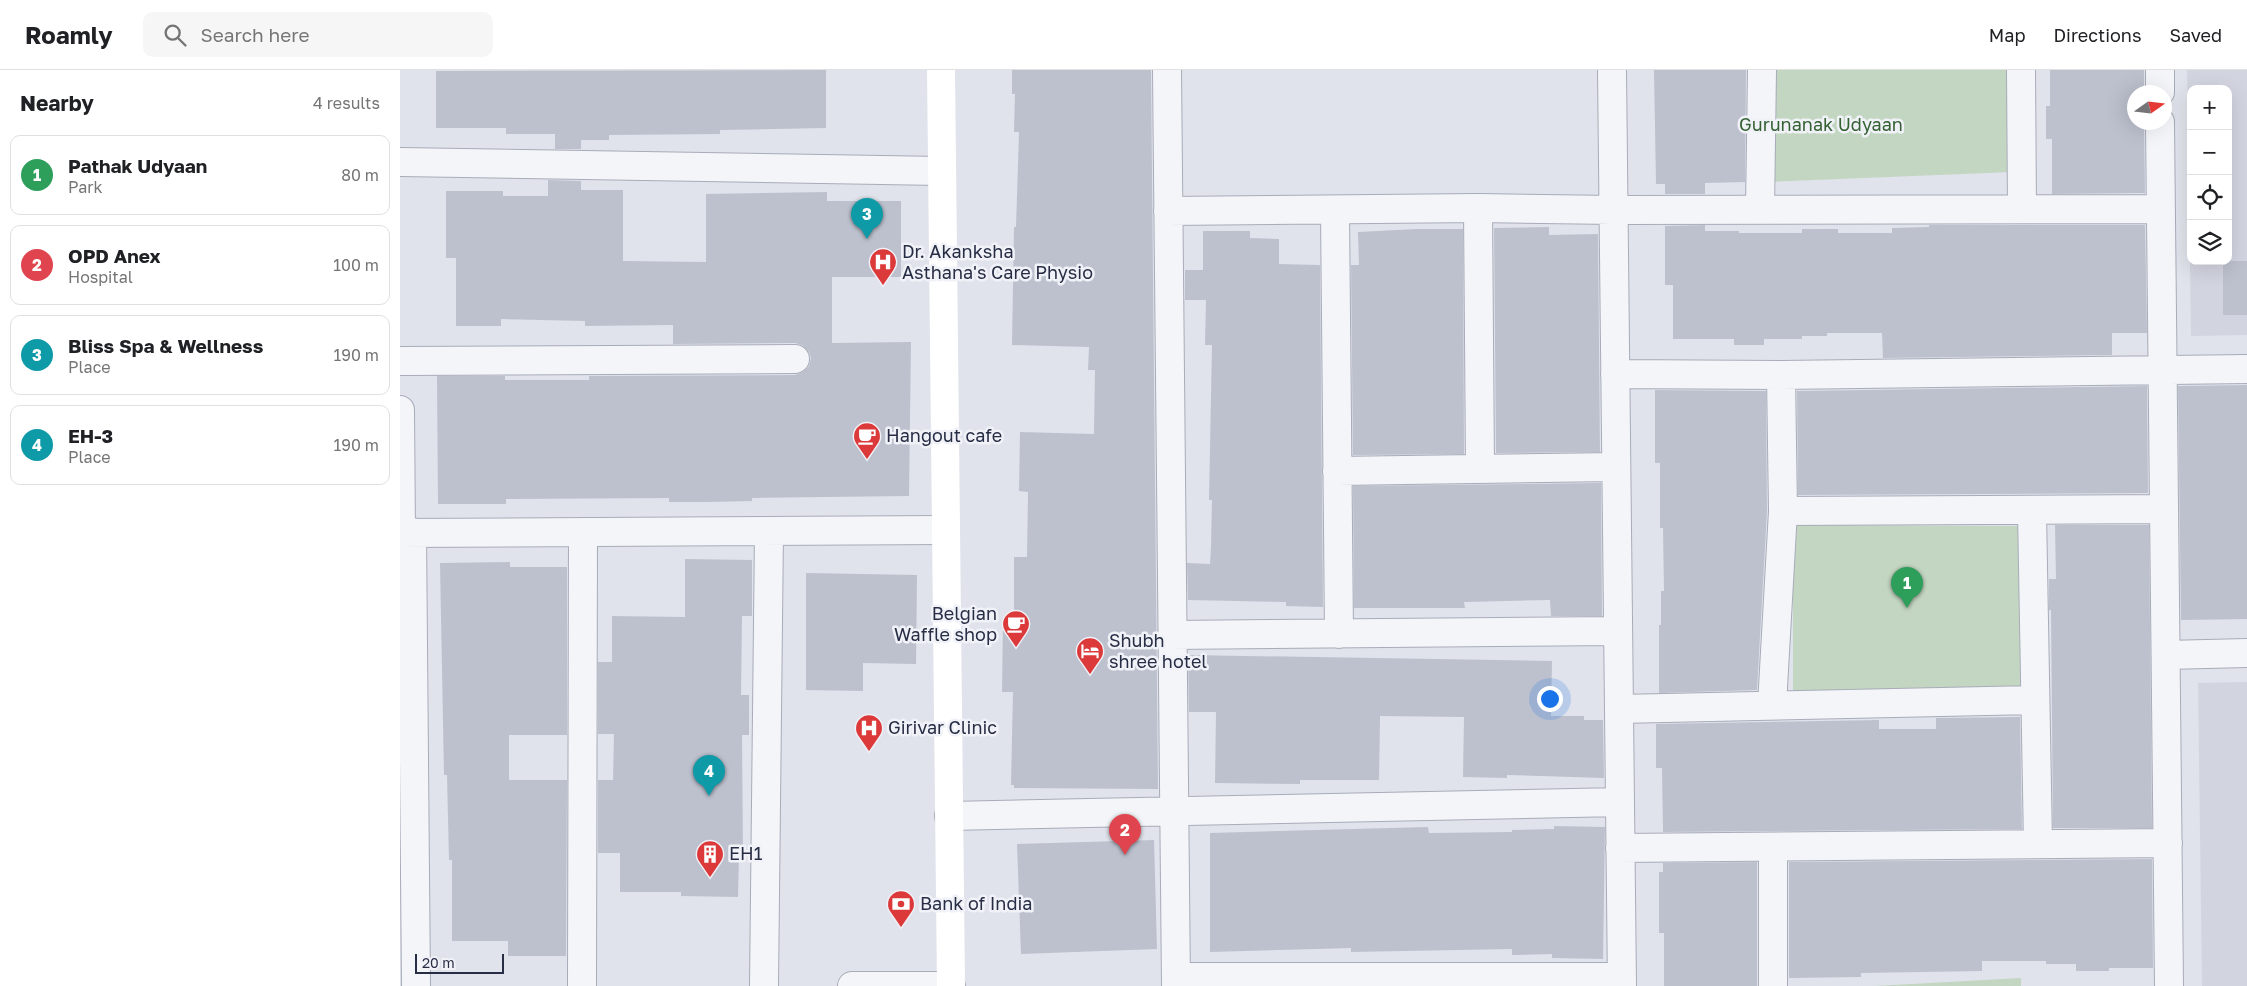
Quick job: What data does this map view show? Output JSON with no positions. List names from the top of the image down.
{
  "parks": ["Gurunanak Udyaan"],
  "places": {
    "hospital": ["Dr. Akanksha Asthana's Care Physio", "Girivar Clinic"],
    "cafe": ["Hangout cafe", "Belgian Waffle shop"],
    "hotel": ["Shubh shree hotel"],
    "building": ["EH1"],
    "bank": ["Bank of India"]
  },
  "scale_bar": "20 m",
  "north": "right",
  "page": {
    "header": "Roamly",
    "search": "Search here",
    "nav": ["Map", "Directions", "Saved"],
    "heading": ["Nearby", "4 results"],
    "map_buttons": ["+", "−"],
    "list": [
      {
        "mark": "1",
        "name": "Pathak Udyaan",
        "note": "Park",
        "value": "80 m"
      },
      {
        "mark": "2",
        "name": "OPD Anex",
        "note": "Hospital",
        "value": "100 m"
      },
      {
        "mark": "3",
        "name": "Bliss Spa & Wellness",
        "note": "Place",
        "value": "190 m"
      },
      {
        "mark": "4",
        "name": "EH-3",
        "note": "Place",
        "value": "190 m"
      }
    ],
    "pins": [
      "3",
      "1",
      "4",
      "2"
    ],
    "scale": "20 m"
  }
}
